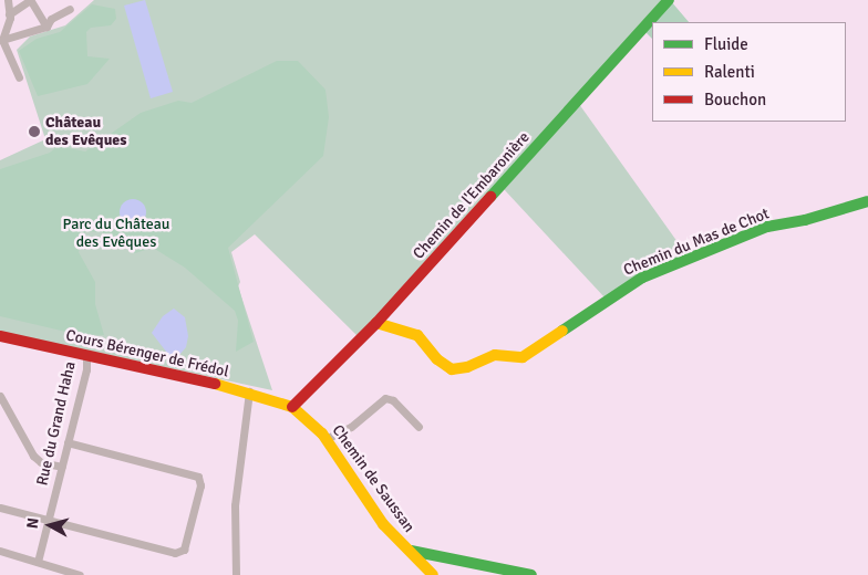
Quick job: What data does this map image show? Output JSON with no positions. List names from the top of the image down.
{
  "streets": {
    "street": [
      "Chemin de l'Embaronière",
      "Chemin du Mas de Chot",
      "Cours Bérenger de Frédol",
      "Rue du Grand Haha",
      "Chemin de Saussan"
    ]
  },
  "crossings": [
    ["Chemin de l'Embaronière", "Chemin du Mas de Chot"],
    ["Chemin de l'Embaronière", "Cours Bérenger de Frédol"],
    ["Chemin de l'Embaronière", "Chemin de Saussan"],
    ["Cours Bérenger de Frédol", "Rue du Grand Haha"],
    ["Cours Bérenger de Frédol", "Chemin de Saussan"]
  ],
  "parks": ["Parc du Château des Evêques"],
  "places": ["Château des Evêques"],
  "legend": ["Fluide", "Ralenti", "Bouchon"],
  "north": "left"
}
